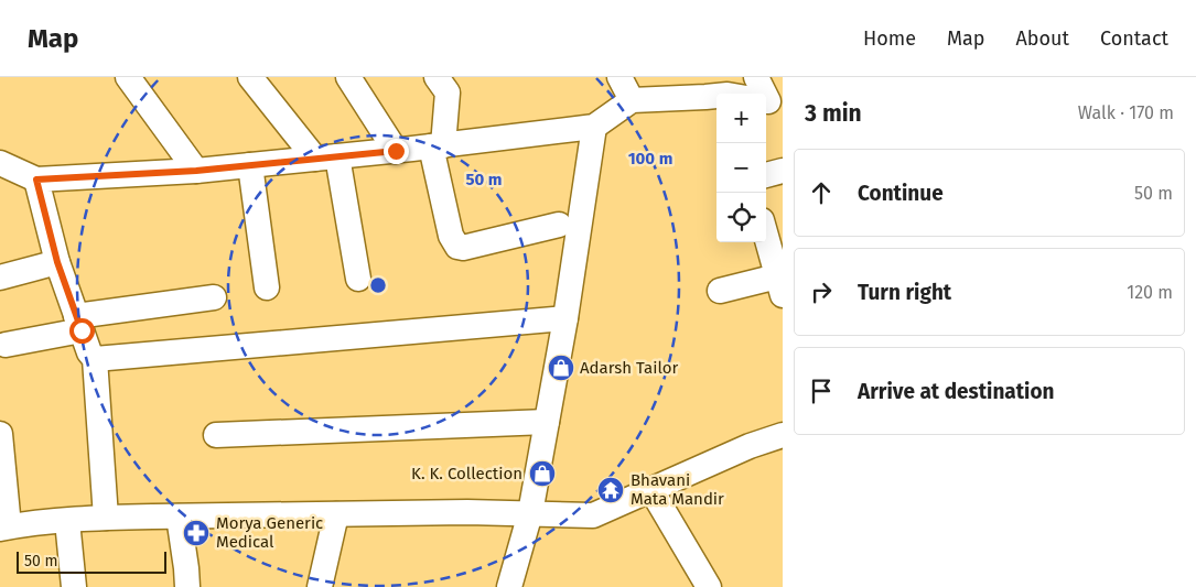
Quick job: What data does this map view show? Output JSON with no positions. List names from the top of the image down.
{
  "places": {
    "shop": ["Adarsh Tailor", "K. K. Collection"],
    "temple": ["Bhavani Mata Mandir"],
    "pharmacy": ["Morya Generic Medical"]
  },
  "scale_bar": "50 m",
  "page": {
    "header": "Map",
    "nav": [
      "Home",
      "Map",
      "About",
      "Contact"
    ],
    "heading": ["3 min", "Walk · 170 m"],
    "map_buttons": ["+", "−"],
    "list": [
      ["Continue", "50 m"],
      ["Turn right", "120 m"],
      "Arrive at destination"
    ],
    "scale": "50 m"
  },
  "rings": ["100 m", "50 m"]
}
